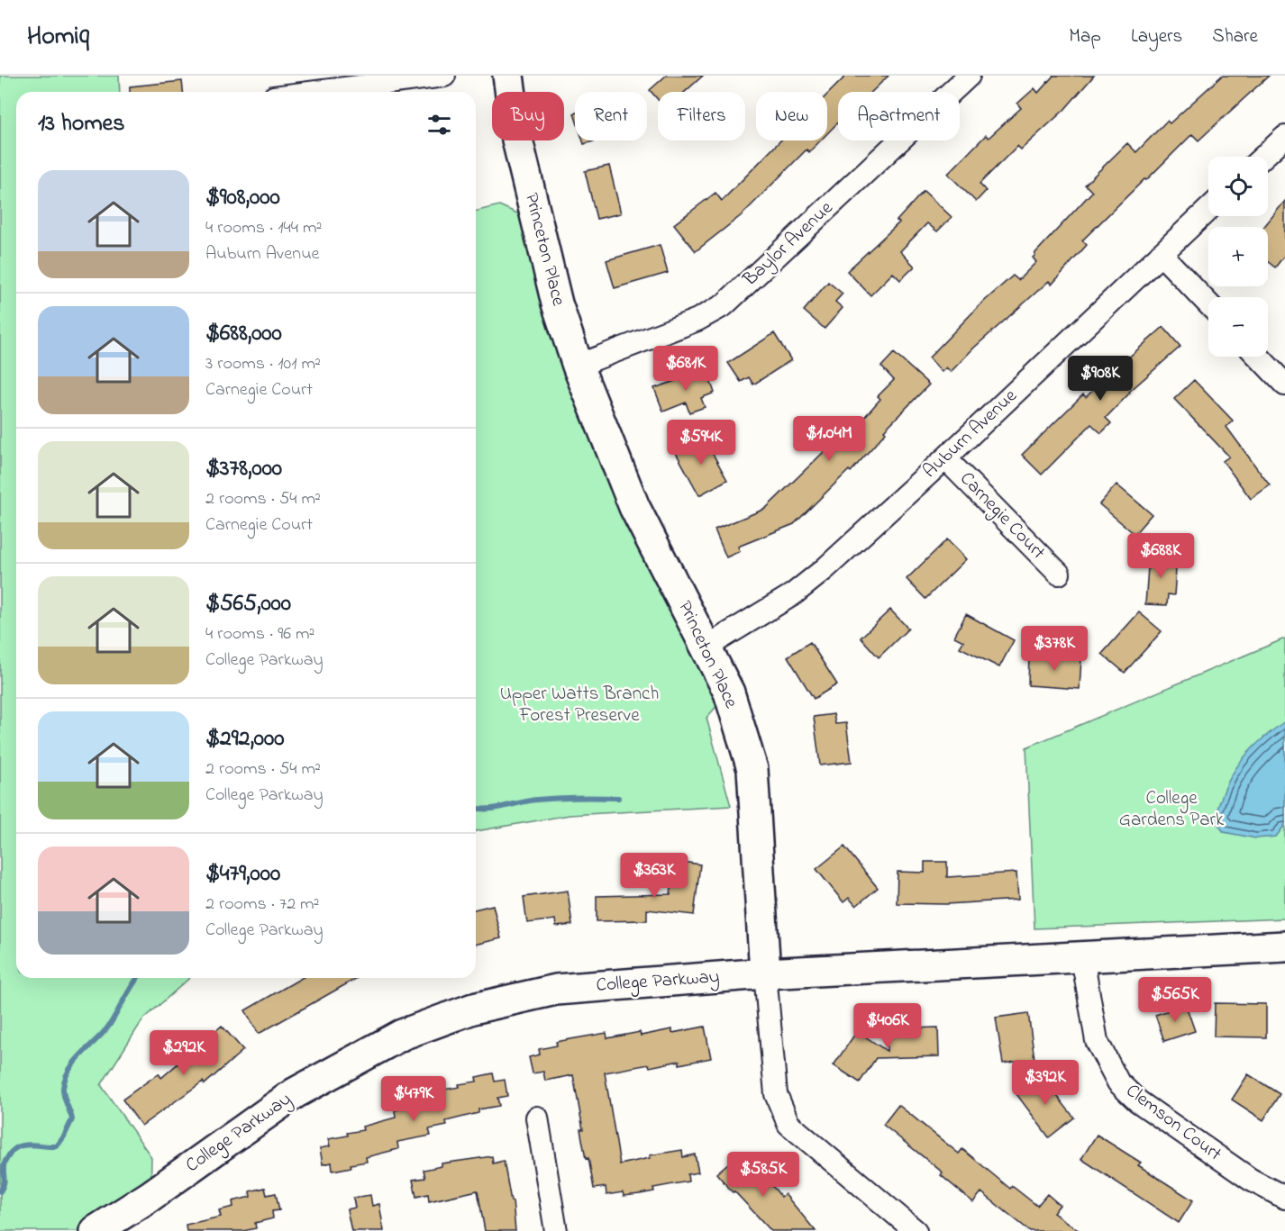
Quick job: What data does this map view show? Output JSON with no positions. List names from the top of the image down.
{
  "streets": {
    "street": [
      "Baylor Avenue",
      "Princeton Place",
      "Auburn Avenue",
      "Carnegie Court",
      "College Parkway",
      "Clemson Court"
    ]
  },
  "crossings": [
    ["Baylor Avenue", "Princeton Place"],
    ["Princeton Place", "Auburn Avenue"],
    ["Princeton Place", "College Parkway"],
    ["Auburn Avenue", "Carnegie Court"],
    ["College Parkway", "Clemson Court"]
  ],
  "parks": ["Upper Watts Branch Forest Preserve", "College Gardens Park"],
  "page": {
    "header": "Homiq",
    "nav": ["Map", "Layers", "Share"],
    "chip": [
      "Buy",
      "Rent",
      "Filters",
      "New",
      "Apartment"
    ],
    "heading": "13 homes",
    "map_buttons": ["+", "−"],
    "list": [
      {
        "name": "$908,000",
        "note": "4 rooms · 144 m² · Auburn Avenue"
      },
      {
        "name": "$688,000",
        "note": "3 rooms · 101 m² · Carnegie Court"
      },
      {
        "name": "$378,000",
        "note": "2 rooms · 54 m² · Carnegie Court"
      },
      {
        "name": "$565,000",
        "note": "4 rooms · 96 m² · College Parkway"
      },
      {
        "name": "$292,000",
        "note": "2 rooms · 54 m² · College Parkway"
      },
      {
        "name": "$479,000",
        "note": "2 rooms · 72 m² · College Parkway"
      }
    ],
    "price": [
      "$681K",
      "$908K",
      "$1.04M",
      "$594K",
      "$688K",
      "$378K",
      "$363K",
      "$565K",
      "$406K",
      "$292K",
      "$392K",
      "$479K",
      "$585K"
    ]
  }
}
